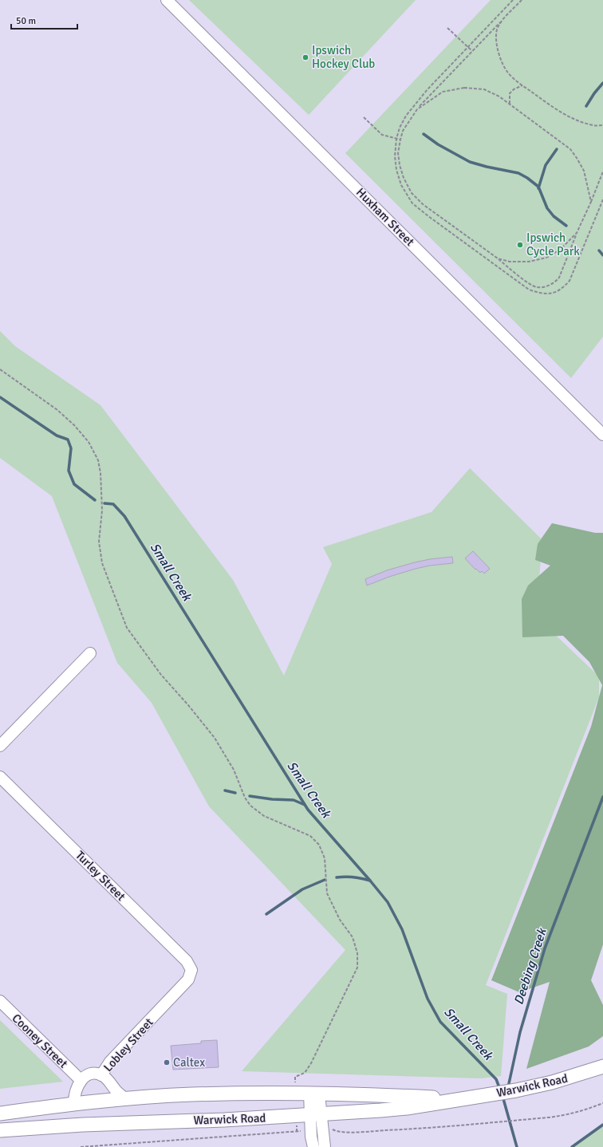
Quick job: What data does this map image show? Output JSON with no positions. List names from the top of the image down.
{
  "streets": {
    "main road": ["Warwick Road"],
    "street": [
      "Huxham Street",
      "Turley Street",
      "Cooney Street",
      "Lobley Street"
    ]
  },
  "crossings": [
    ["Turley Street", "Lobley Street"],
    ["Cooney Street", "Lobley Street"]
  ],
  "water": ["Small Creek", "Deebing Creek"],
  "places": ["Ipswich Hockey Club", "Ipswich Cycle Park", "Caltex"],
  "scale_bar": "50 m"
}
